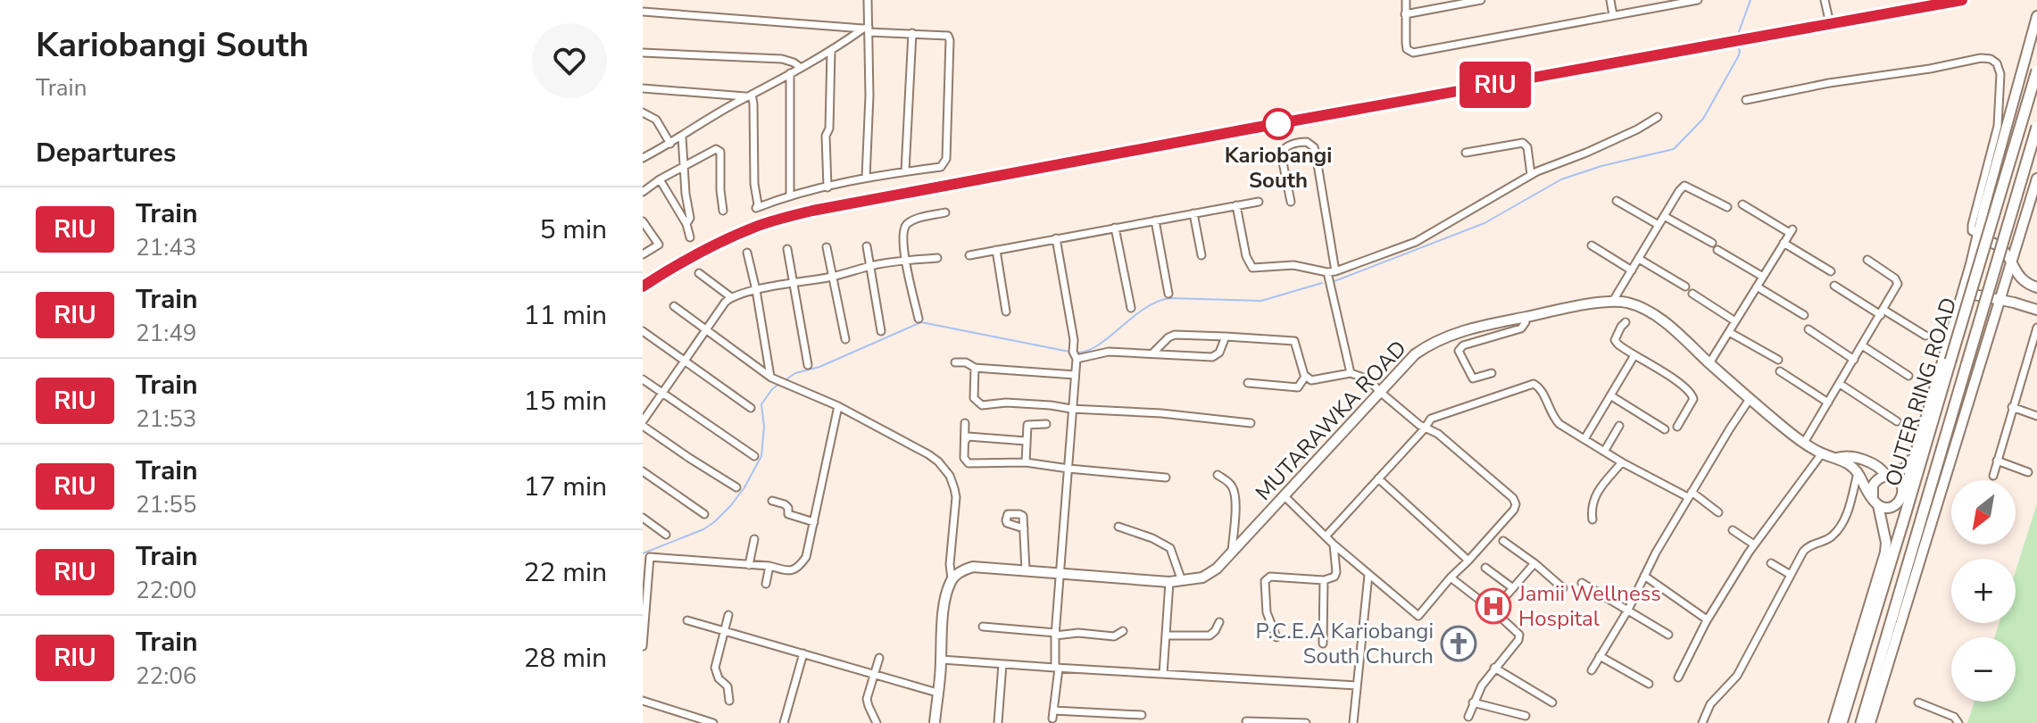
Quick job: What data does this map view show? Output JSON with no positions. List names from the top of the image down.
{
  "streets": {
    "main road": ["OUTER RING ROAD", "MUTARAWKA ROAD"]
  },
  "crossings": [
    ["OUTER RING ROAD", "MUTARAWKA ROAD"]
  ],
  "places": {
    "other": ["Kariobangi South"],
    "hospital": ["Jamii Wellness Hospital"],
    "church": ["P.C.E.A Kariobangi South Church"]
  },
  "north": "bottom left",
  "page": {
    "heading": [
      ["Kariobangi South", "Train"],
      "Departures"
    ],
    "on_map": "RIU",
    "list": [
      {
        "mark": "RIU",
        "name": "Train",
        "note": "21:43",
        "value": "5 min"
      },
      {
        "mark": "RIU",
        "name": "Train",
        "note": "21:49",
        "value": "11 min"
      },
      {
        "mark": "RIU",
        "name": "Train",
        "note": "21:53",
        "value": "15 min"
      },
      {
        "mark": "RIU",
        "name": "Train",
        "note": "21:55",
        "value": "17 min"
      },
      {
        "mark": "RIU",
        "name": "Train",
        "note": "22:00",
        "value": "22 min"
      },
      {
        "mark": "RIU",
        "name": "Train",
        "note": "22:06",
        "value": "28 min"
      }
    ],
    "map_buttons": ["+", "−"]
  }
}
